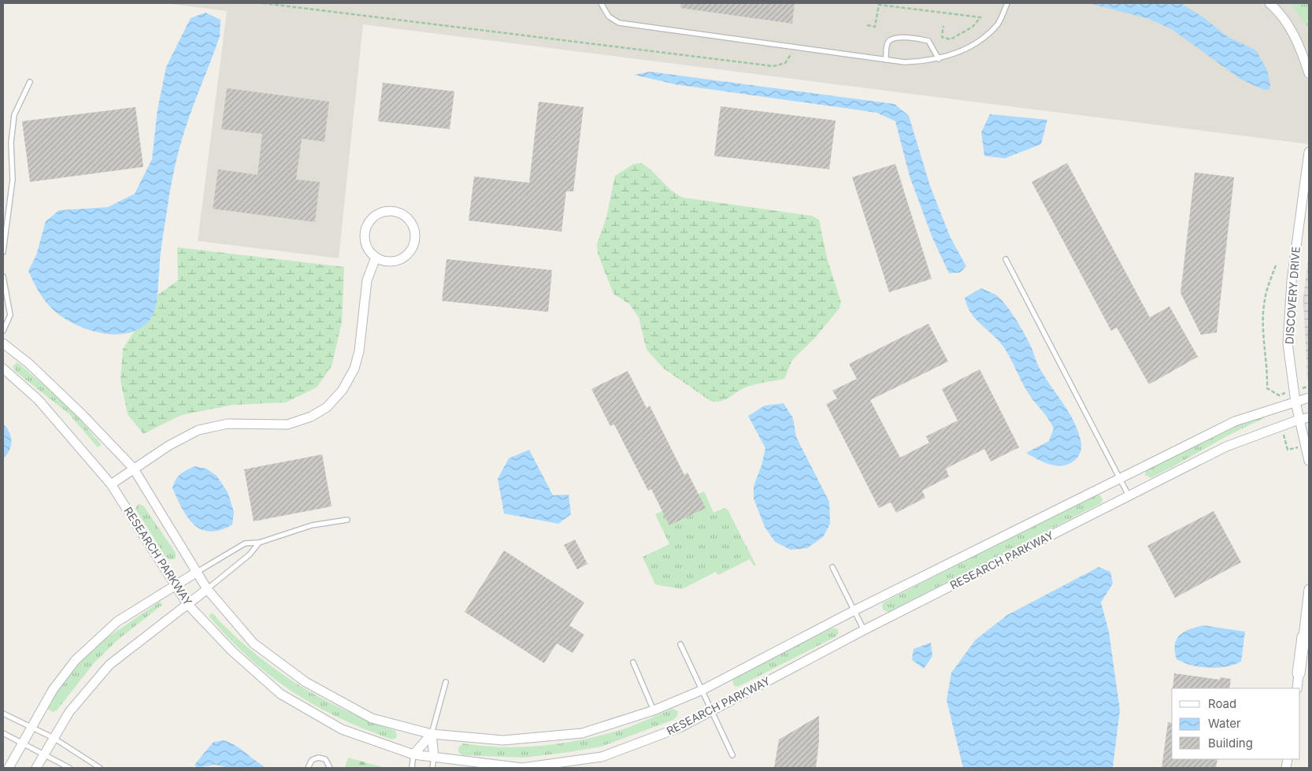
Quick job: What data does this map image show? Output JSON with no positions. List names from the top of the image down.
{
  "streets": {
    "street": ["DISCOVERY DRIVE", "RESEARCH PARKWAY"]
  },
  "crossings": [
    ["DISCOVERY DRIVE", "RESEARCH PARKWAY"]
  ],
  "legend": ["Road", "Water", "Building"]
}
